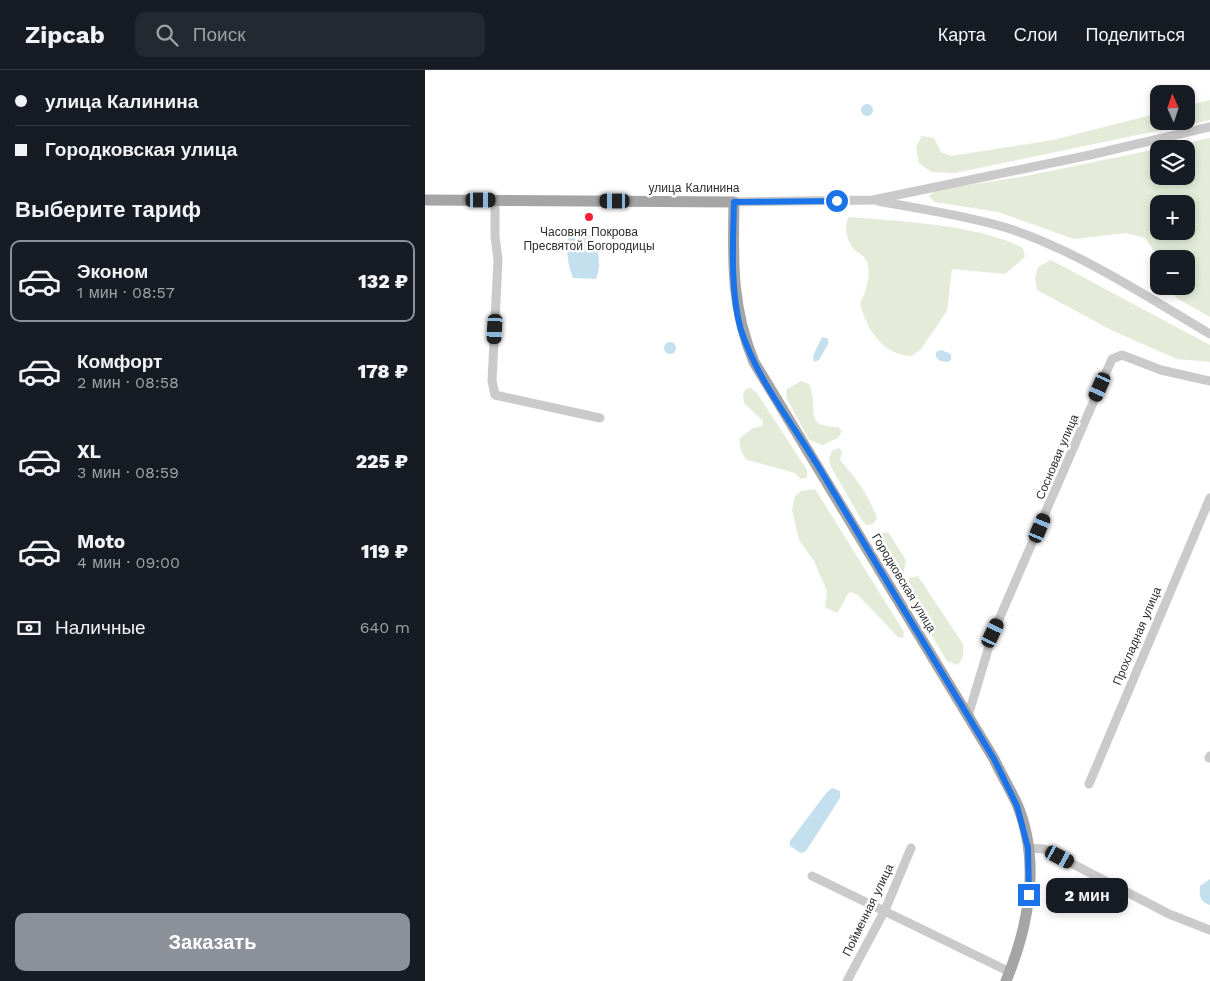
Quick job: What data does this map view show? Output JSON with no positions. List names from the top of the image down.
{
  "streets": {
    "main road": ["улица Калинина", "Городковская улица"],
    "street": ["Сосновая улица", "Прохладная улица", "Пойменная улица"]
  },
  "crossings": [
    ["улица Калинина", "Городковская улица"],
    ["Сосновая улица", "Городковская улица"]
  ],
  "places": ["Часовня Покрова Пресвятой Богородицы"],
  "north": "top",
  "page": {
    "header": "Zipcab",
    "search": "Поиск",
    "nav": ["Карта", "Слои", "Поделиться"],
    "banner": ["улица Калинина", "Городковская улица"],
    "map_buttons": ["+", "−"],
    "heading": "Выберите тариф",
    "list": [
      {
        "name": "Эконом",
        "note": "1 мин · 08:57",
        "value": "132 ₽"
      },
      {
        "name": "Комфорт",
        "note": "2 мин · 08:58",
        "value": "178 ₽"
      },
      {
        "name": "XL",
        "note": "3 мин · 08:59",
        "value": "225 ₽"
      },
      {
        "name": "Moto",
        "note": "4 мин · 09:00",
        "value": "119 ₽"
      }
    ],
    "pay": ["Наличные", "640 m"],
    "bubble": "2 мин",
    "buttons": "Заказать"
  }
}
